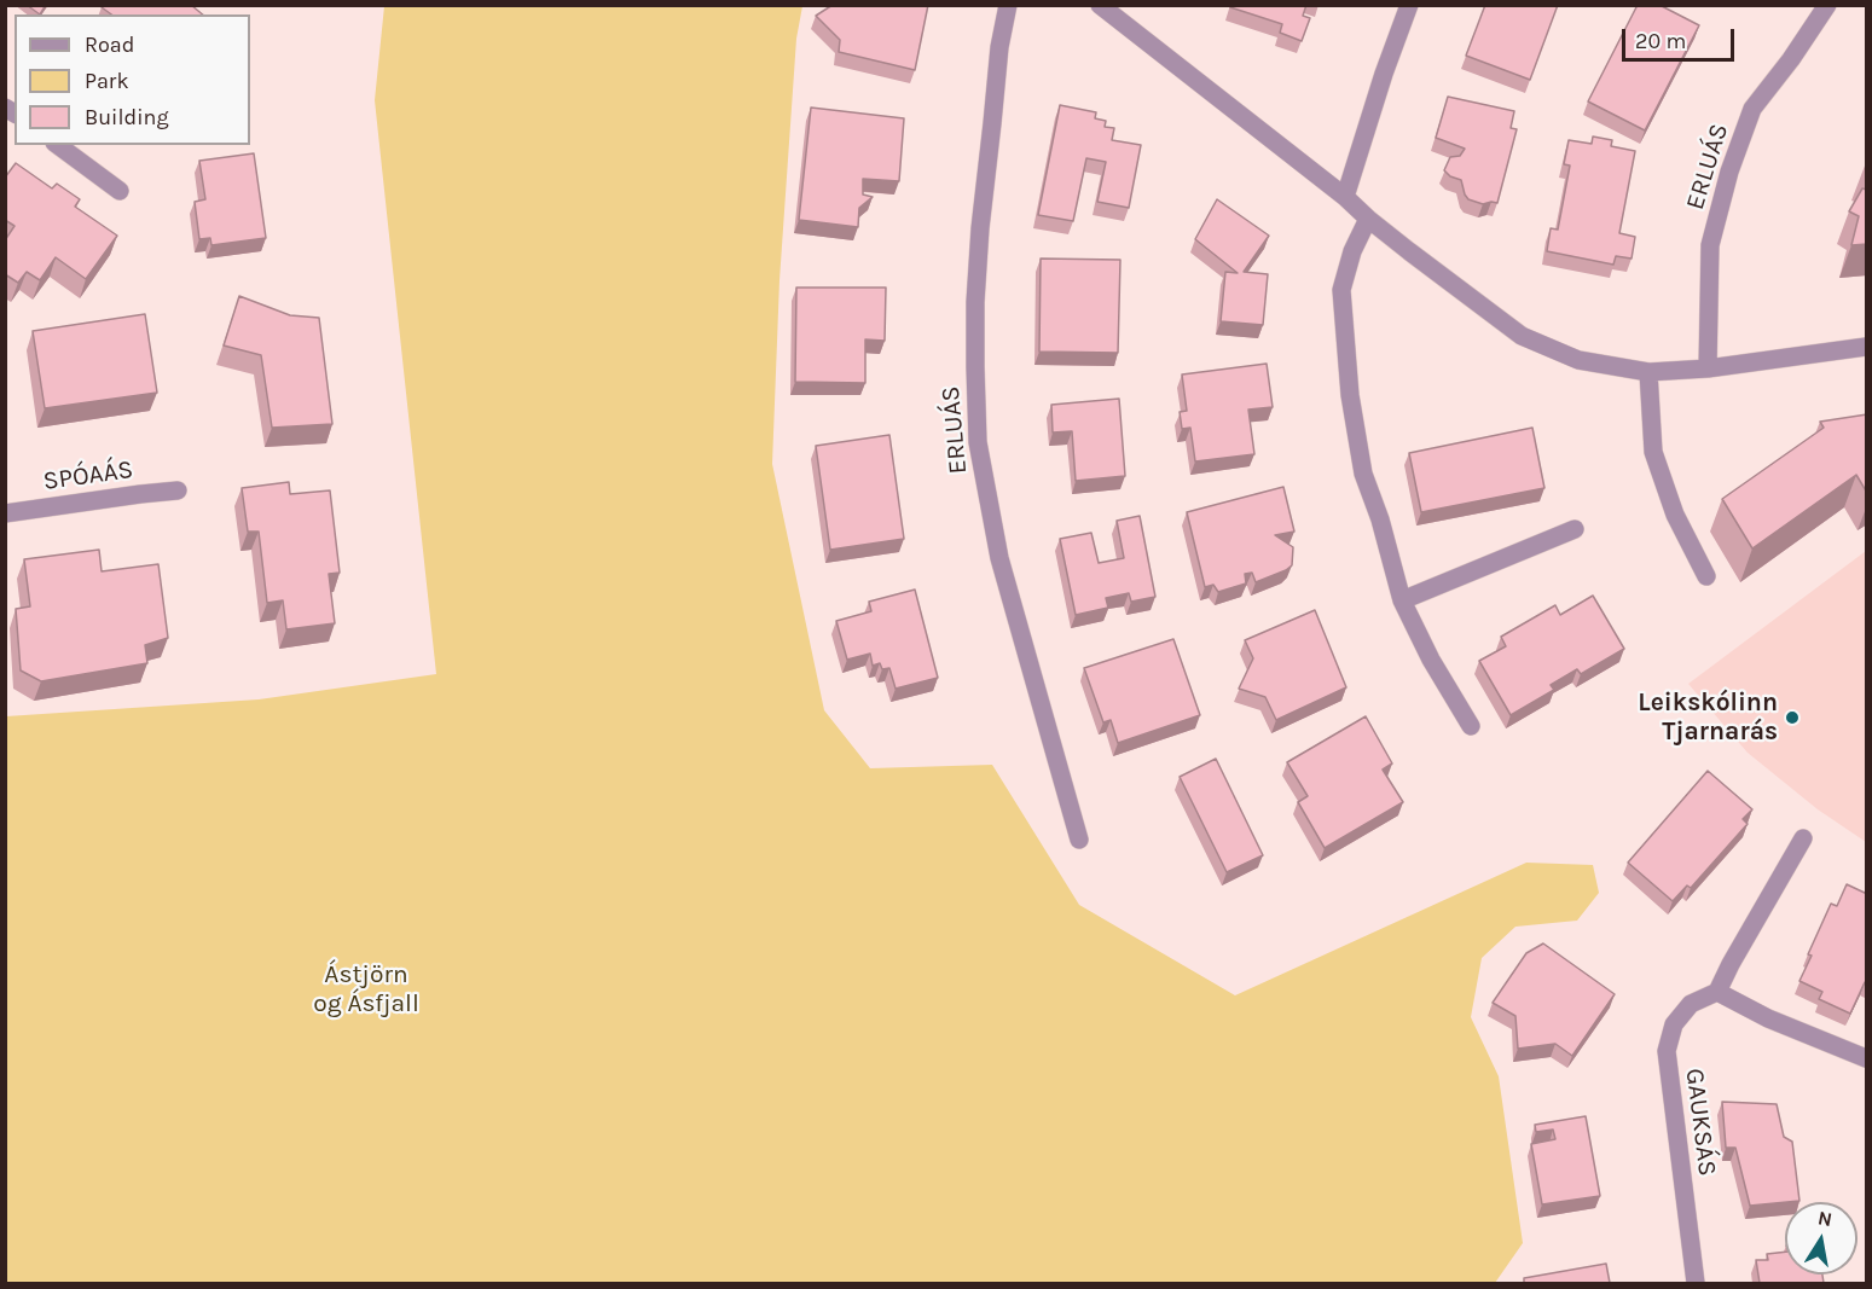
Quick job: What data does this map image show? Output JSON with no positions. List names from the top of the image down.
{
  "streets": {
    "street": ["ERLUÁS", "SPÓAÁS", "GAUKSÁS"]
  },
  "parks": ["Ástjörn og Ásfjall"],
  "places": ["Leikskólinn Tjarnarás"],
  "legend": ["Road", "Park", "Building"],
  "scale_bar": "20 m",
  "north": "top"
}
